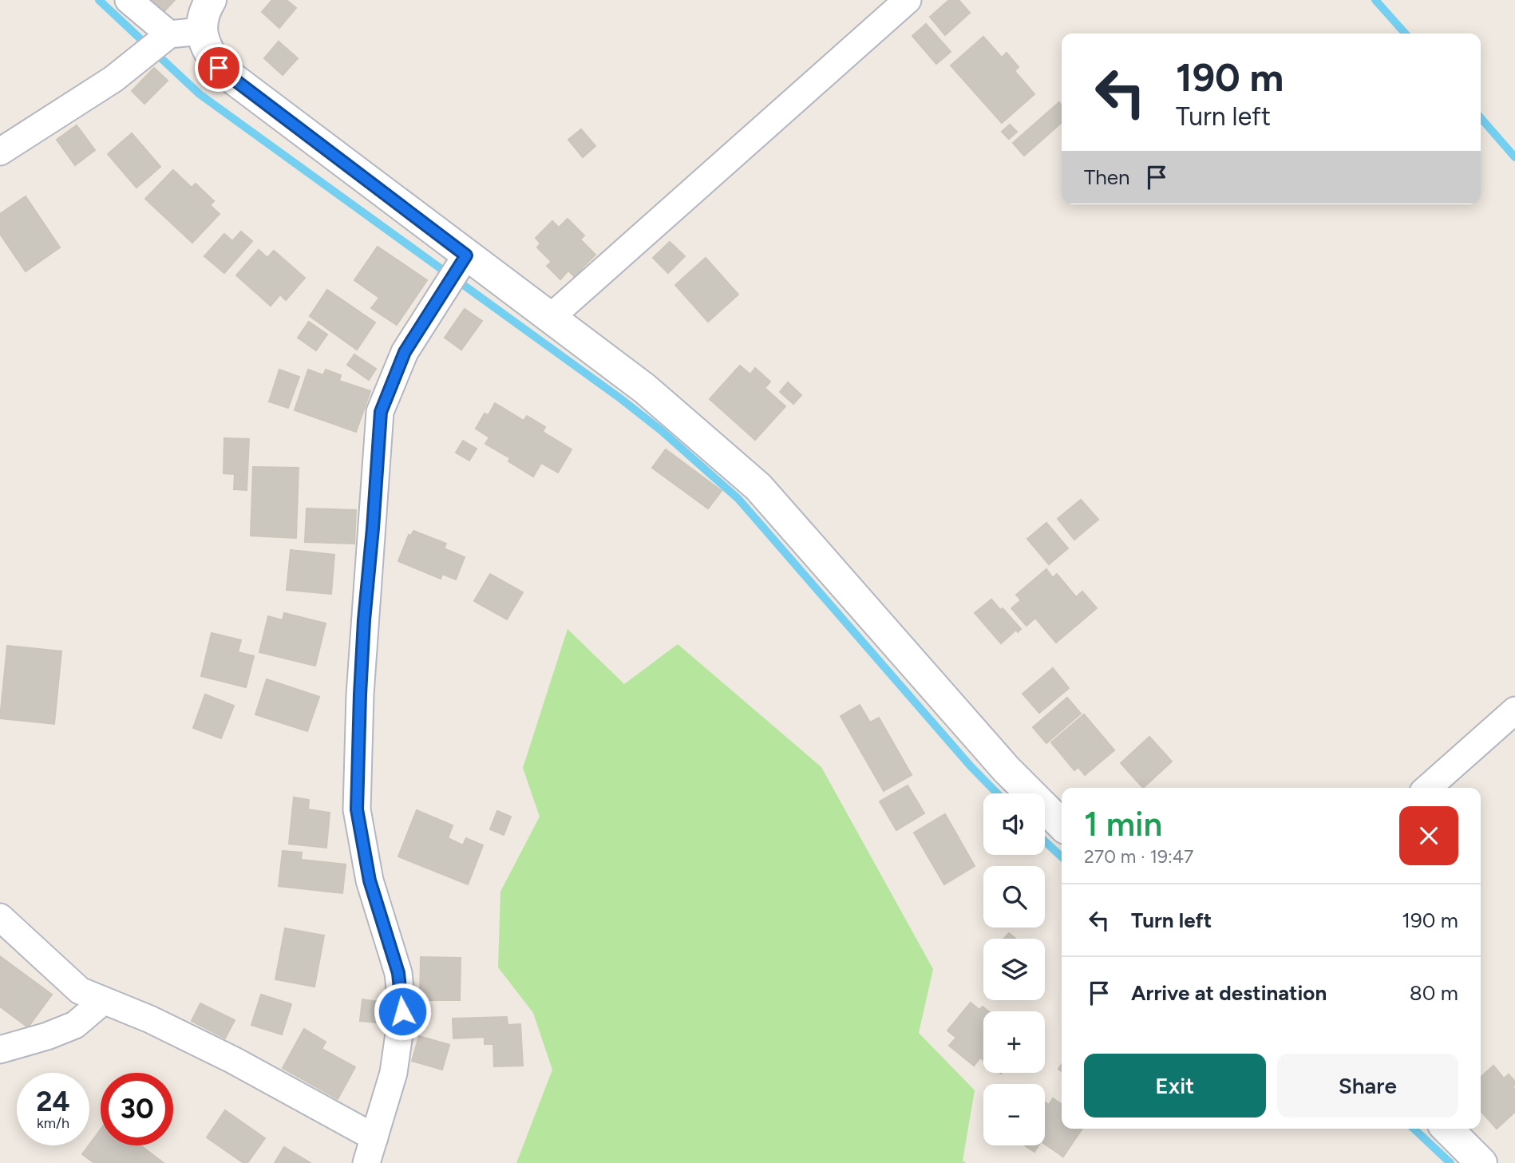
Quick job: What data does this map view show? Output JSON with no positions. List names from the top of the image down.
{
  "page": {
    "turn": ["190 m", "Turn left"],
    "then": "Then",
    "heading": ["1 min", "270 m · 19:47"],
    "map_buttons": ["+", "−"],
    "list": [
      {
        "name": "Turn left",
        "value": "190 m"
      },
      {
        "name": "Arrive at destination",
        "value": "80 m"
      }
    ],
    "buttons": ["Exit", "Share"],
    "speed": "24 km/h",
    "limit": "30"
  }
}
